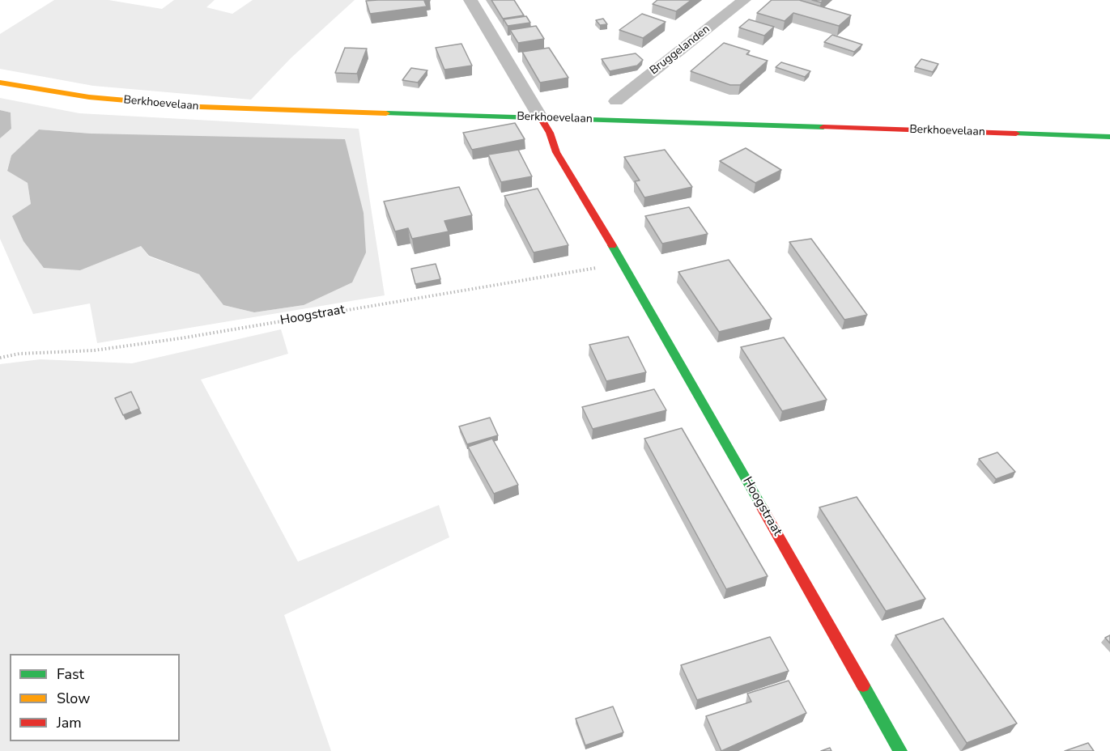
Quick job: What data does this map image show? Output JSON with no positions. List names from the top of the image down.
{
  "streets": {
    "main road": ["Berkhoevelaan", "Hoogstraat"],
    "street": ["Bruggelanden"]
  },
  "crossings": [
    ["Berkhoevelaan", "Hoogstraat"]
  ],
  "legend": ["Fast", "Slow", "Jam"]
}
